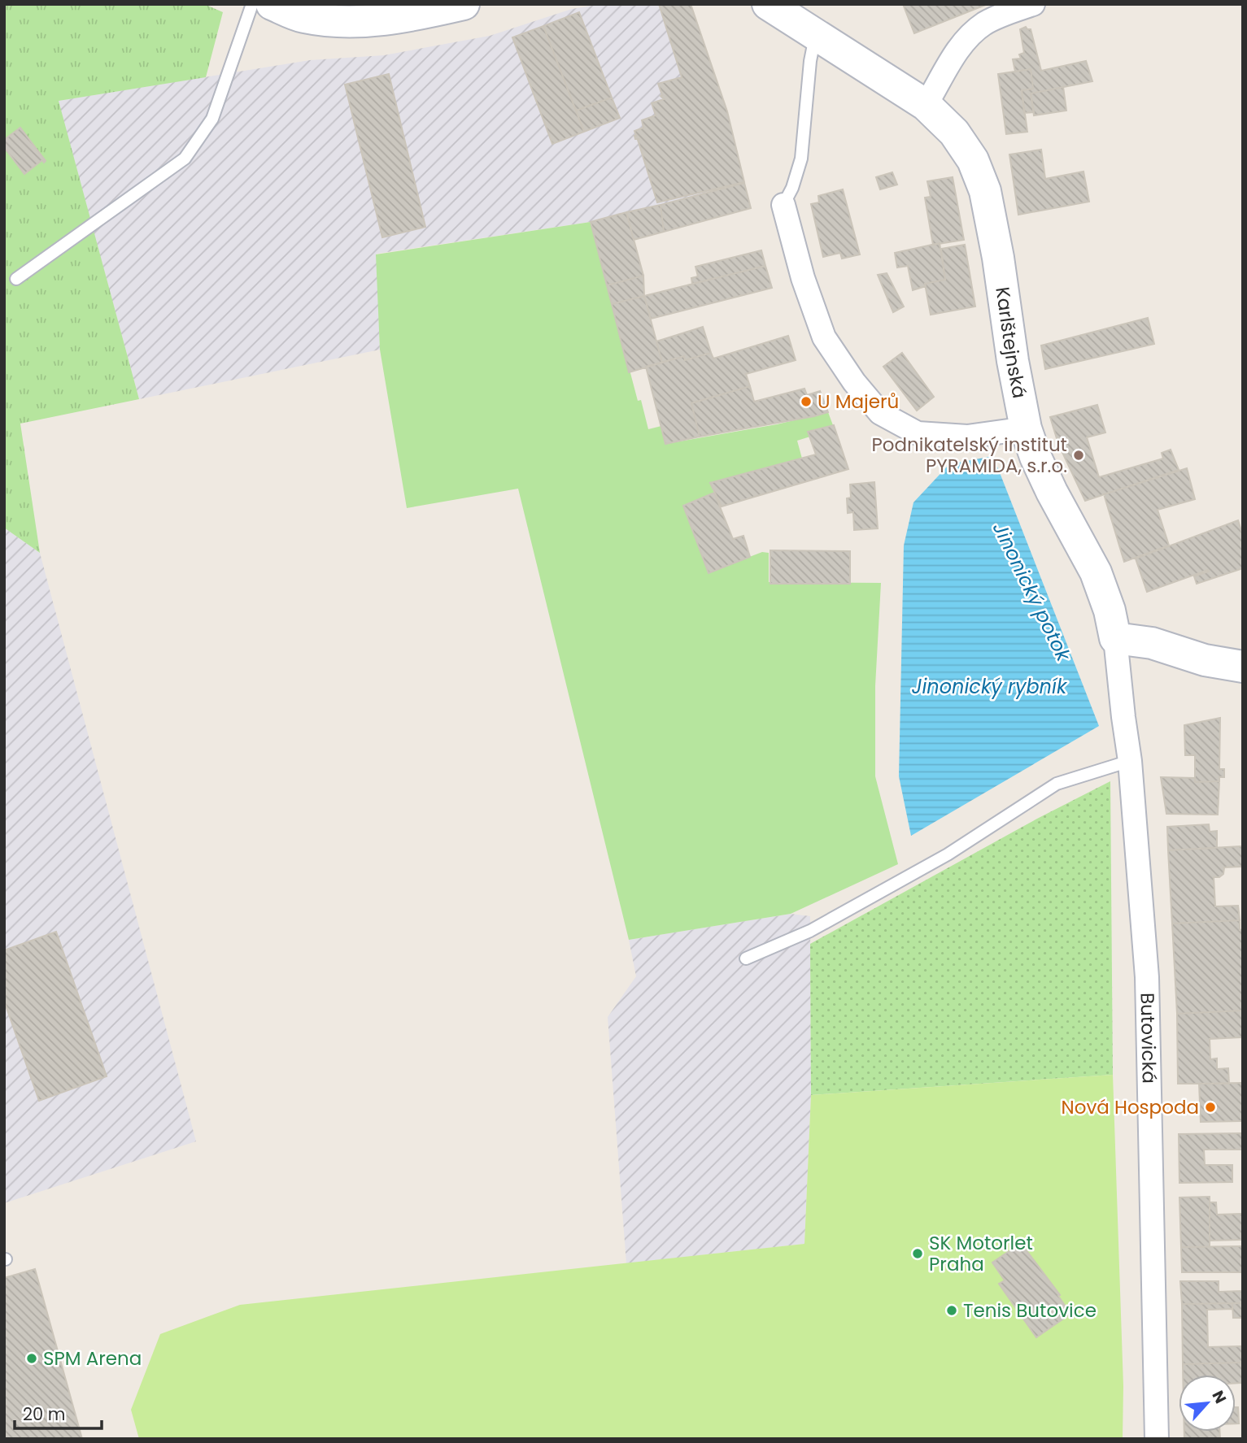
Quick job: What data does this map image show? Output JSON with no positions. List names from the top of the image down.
{
  "streets": {
    "street": ["Karlštejnská", "Butovická"]
  },
  "crossings": [
    ["Karlštejnská", "Butovická"]
  ],
  "water": ["Jinonický potok", "Jinonický rybník"],
  "places": [
    "U Majerů",
    "Podnikatelský institut PYRAMIDA, s.r.o.",
    "Nová Hospoda",
    "SK Motorlet Praha",
    "Tenis Butovice",
    "SPM Arena"
  ],
  "scale_bar": "20 m",
  "north": "top right"
}
